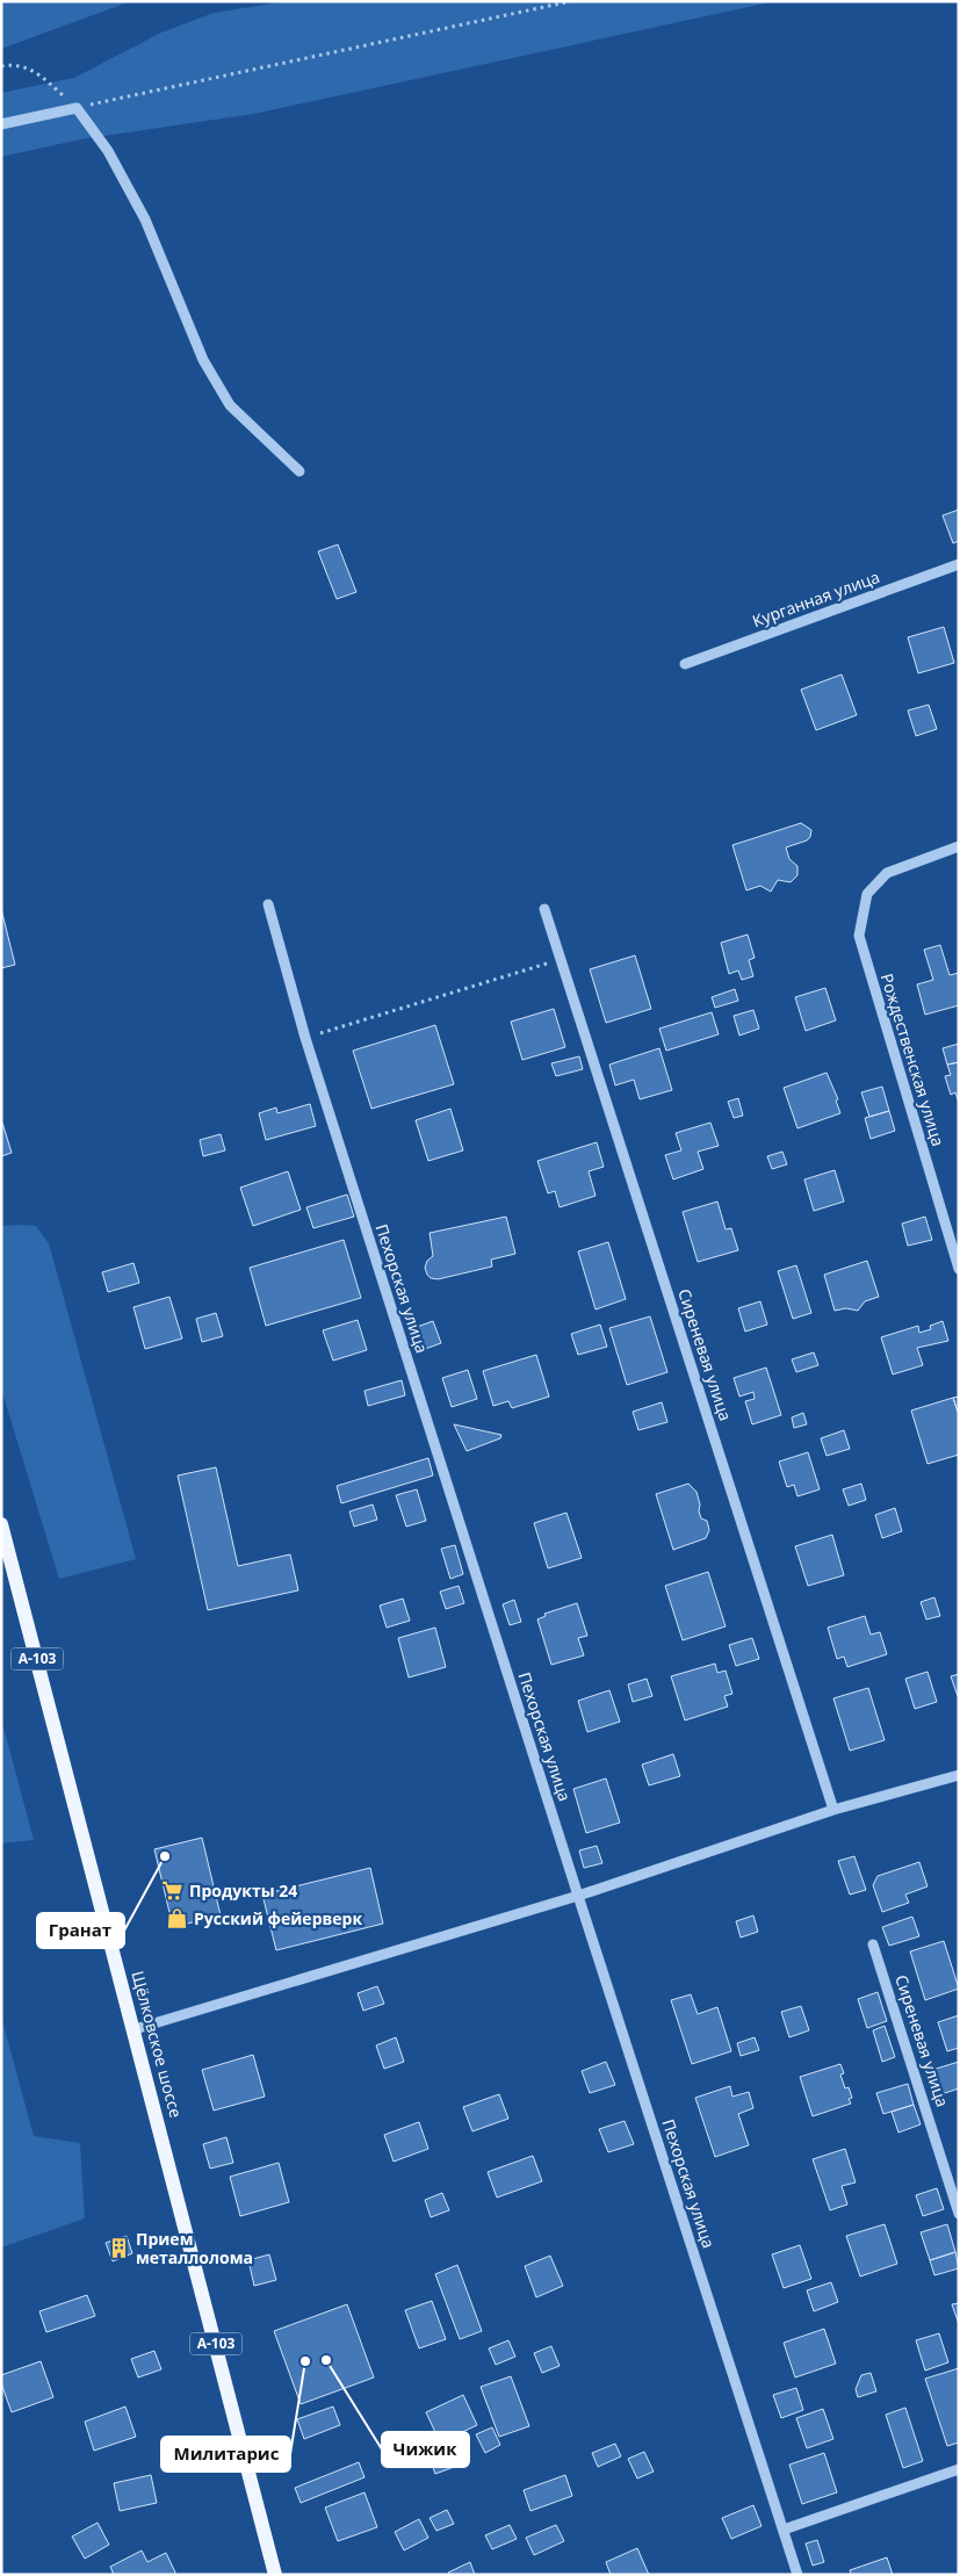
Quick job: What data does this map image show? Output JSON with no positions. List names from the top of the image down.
{
  "streets": {
    "main road": ["А-103", "Щёлковское шоссе"],
    "street": [
      "Курганная улица",
      "Рождественская улица",
      "Пехорская улица",
      "Сиреневая улица"
    ]
  },
  "places": {
    "other": ["Гранат", "Чижик", "Милитарис"],
    "supermarket": ["Продукты 24"],
    "shop": ["Русский фейерверк"],
    "building": ["Прием металлолома"]
  }
}
